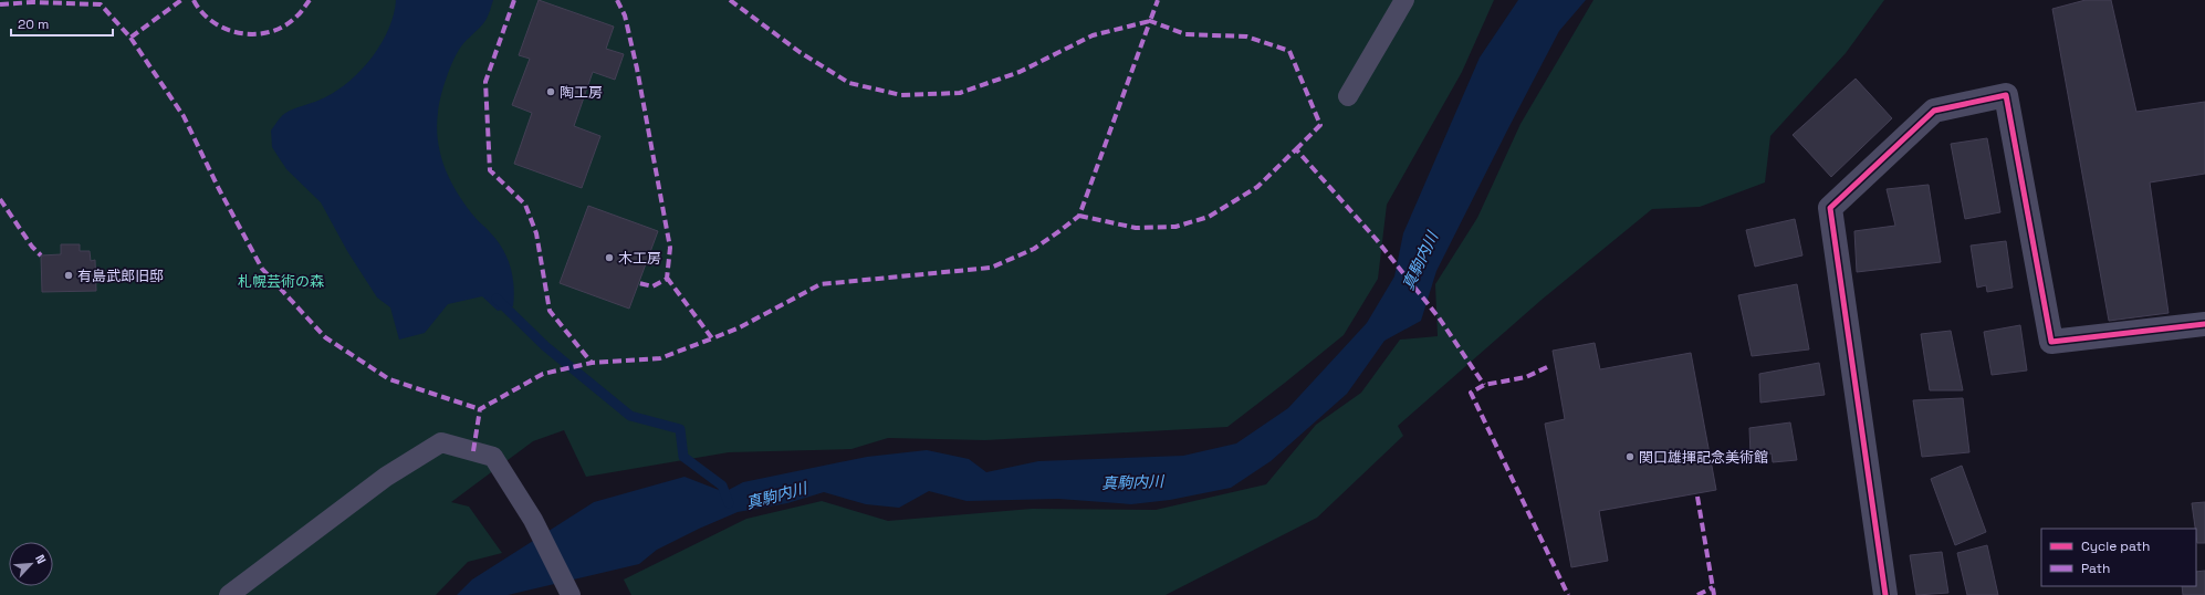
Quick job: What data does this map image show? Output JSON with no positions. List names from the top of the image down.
{
  "water": ["真駒内川"],
  "parks": ["札幌芸術の森"],
  "places": [
    "陶工房",
    "木工房",
    "有島武郎旧邸",
    "関口雄揮記念美術館"
  ],
  "legend": ["Cycle path", "Path"],
  "scale_bar": "20 m",
  "north": "top right"
}
